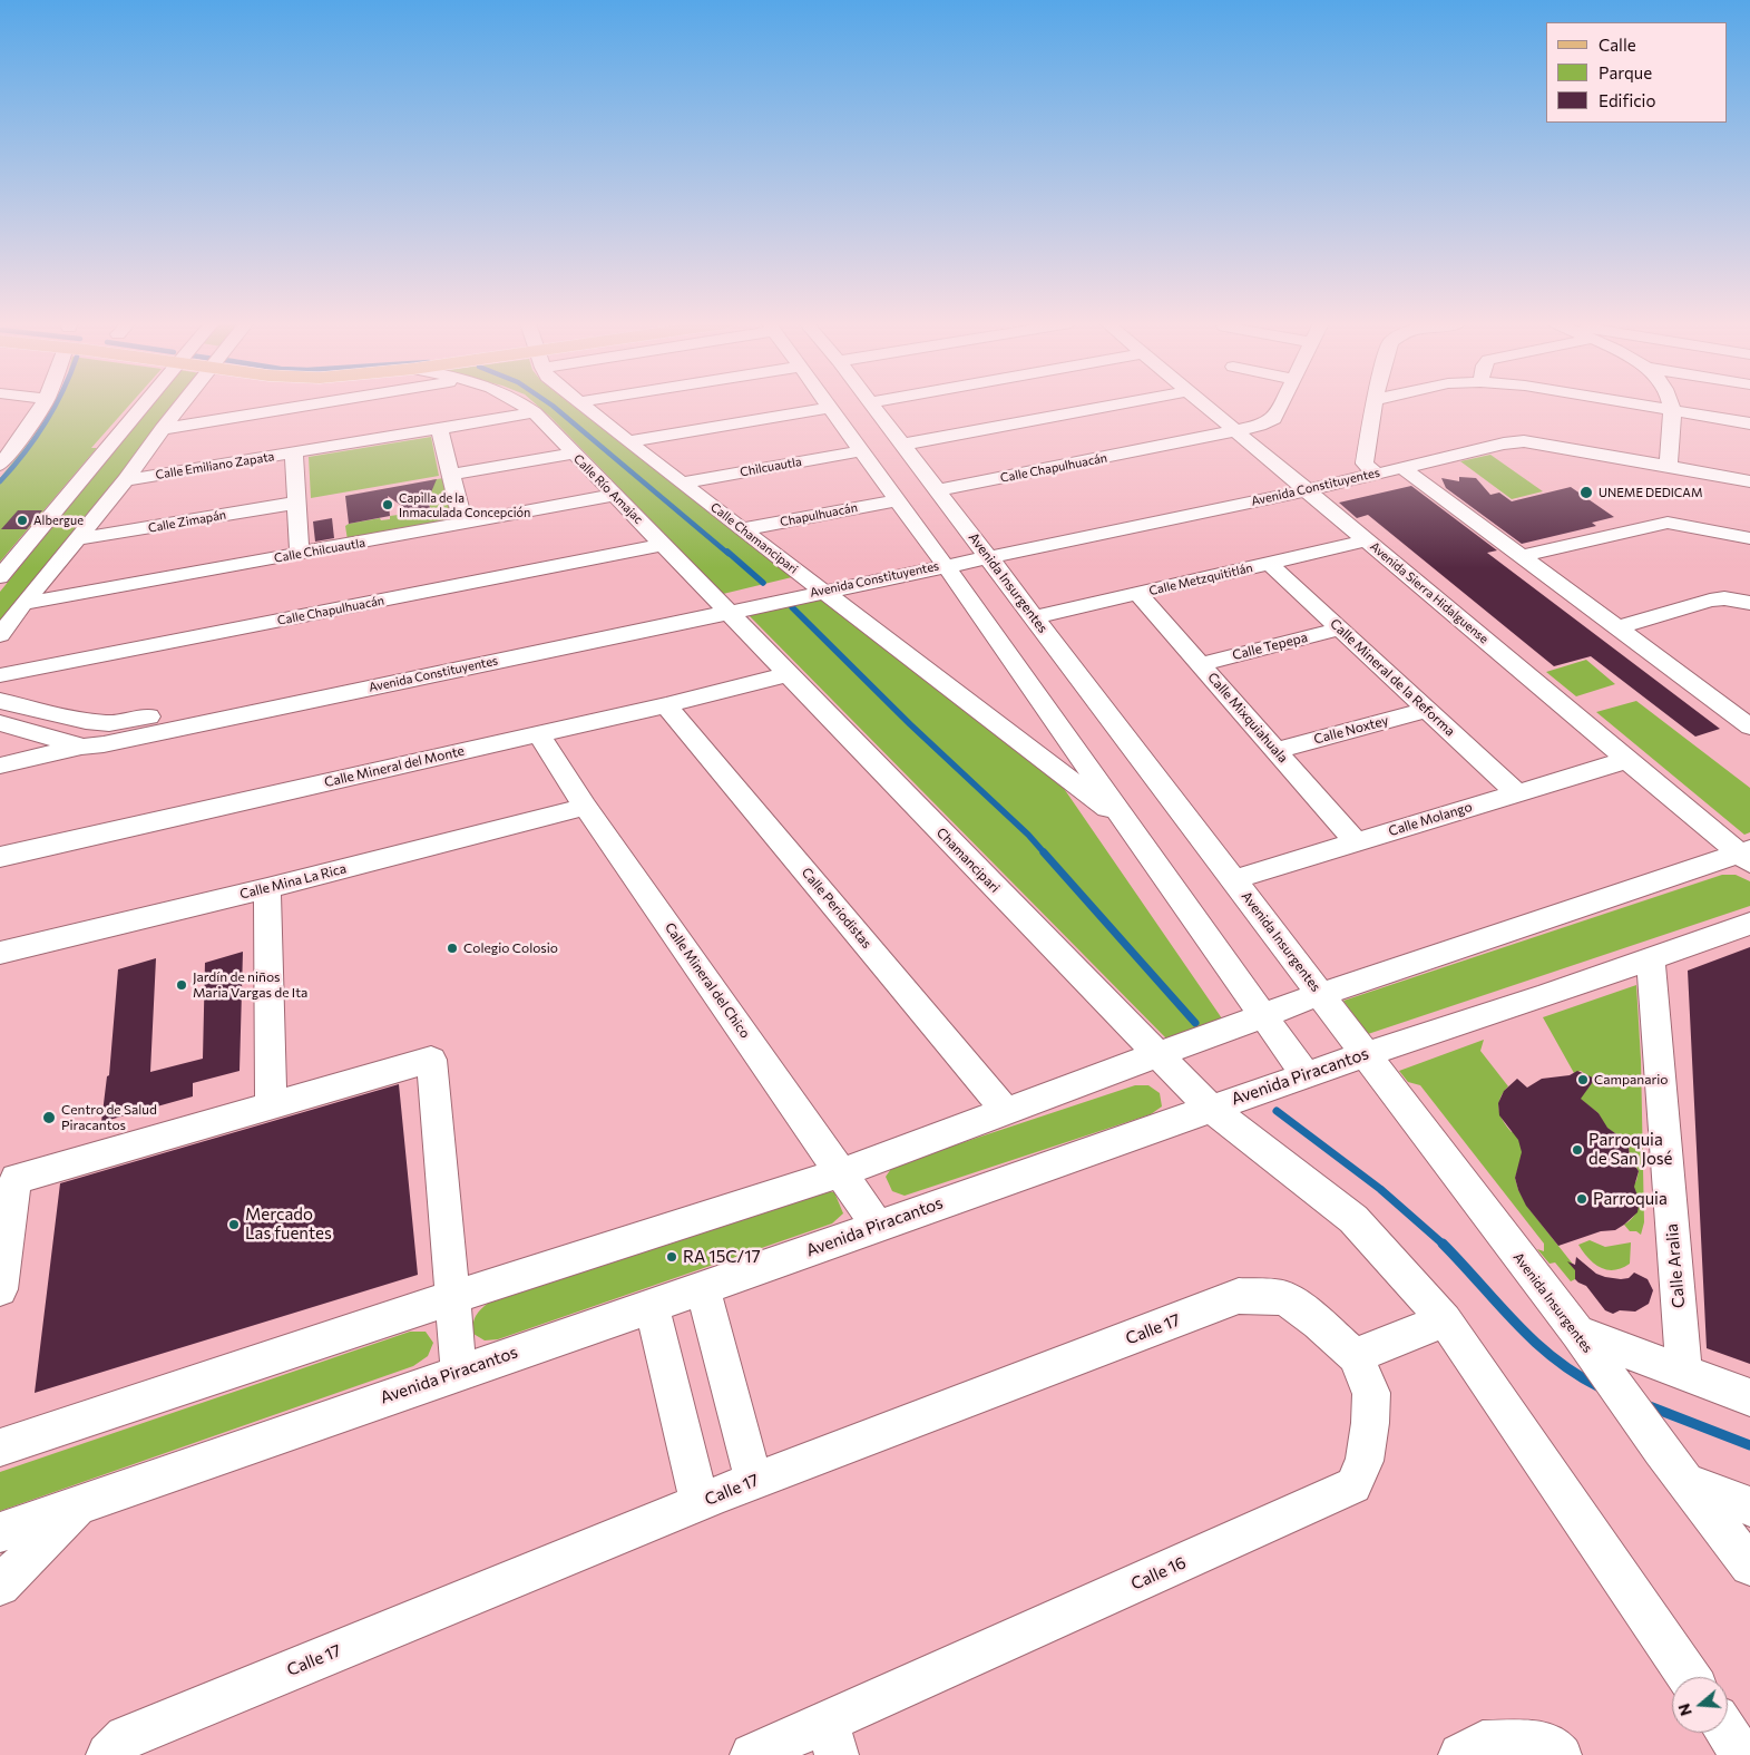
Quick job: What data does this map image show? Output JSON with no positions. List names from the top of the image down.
{
  "streets": {
    "street": [
      "Calle Emiliano Zapata",
      "Chilcuautla",
      "Calle Chapulhuacán",
      "Avenida Constituyentes",
      "Calle Río Amajac",
      "Chapulhuacán",
      "Calle Zimapán",
      "Calle Chamancipari",
      "Calle Chilcuautla",
      "Calle Metzquititlán",
      "Avenida Insurgentes",
      "Avenida Sierra Hidalguense",
      "Calle Tepepa",
      "Calle Mineral de la Reforma",
      "Calle Mixquiahuala",
      "Calle Noxtey",
      "Calle Mineral del Monte",
      "Calle Molango",
      "Chamancipari",
      "Calle Mina La Rica",
      "Calle Periodistas",
      "Calle Mineral del Chico",
      "Avenida Piracantos",
      "Calle Aralia",
      "Calle 17",
      "Calle 16"
    ]
  },
  "crossings": [
    ["Calle Emiliano Zapata", "Calle Río Amajac"],
    ["Chilcuautla", "Calle Chamancipari"],
    ["Calle Chapulhuacán", "Calle Río Amajac"],
    ["Calle Chapulhuacán", "Avenida Insurgentes"],
    ["Calle Chapulhuacán", "Avenida Sierra Hidalguense"],
    ["Avenida Constituyentes", "Calle Río Amajac"],
    ["Avenida Constituyentes", "Calle Chamancipari"],
    ["Avenida Constituyentes", "Avenida Insurgentes"],
    ["Avenida Constituyentes", "Avenida Sierra Hidalguense"],
    ["Avenida Constituyentes", "Chamancipari"],
    ["Calle Río Amajac", "Calle Chilcuautla"],
    ["Calle Río Amajac", "Chamancipari"],
    ["Chapulhuacán", "Calle Chamancipari"],
    ["Calle Metzquititlán", "Avenida Insurgentes"],
    ["Calle Metzquititlán", "Avenida Sierra Hidalguense"],
    ["Calle Metzquititlán", "Calle Mineral de la Reforma"],
    ["Calle Metzquititlán", "Calle Mixquiahuala"],
    ["Avenida Insurgentes", "Calle Molango"],
    ["Avenida Insurgentes", "Avenida Piracantos"],
    ["Avenida Sierra Hidalguense", "Calle Molango"],
    ["Calle Tepepa", "Calle Mineral de la Reforma"],
    ["Calle Tepepa", "Calle Mixquiahuala"],
    ["Calle Mineral de la Reforma", "Calle Noxtey"],
    ["Calle Mineral de la Reforma", "Calle Molango"],
    ["Calle Mixquiahuala", "Calle Noxtey"],
    ["Calle Mixquiahuala", "Calle Molango"],
    ["Calle Mineral del Monte", "Chamancipari"],
    ["Calle Mineral del Monte", "Calle Periodistas"],
    ["Calle Mineral del Monte", "Calle Mineral del Chico"],
    ["Chamancipari", "Avenida Piracantos"],
    ["Calle Mina La Rica", "Calle Mineral del Chico"],
    ["Calle Mineral del Chico", "Avenida Piracantos"],
    ["Avenida Piracantos", "Calle Aralia"],
    ["Calle 17", "Calle 16"]
  ],
  "places": [
    "UNEME DEDICAM",
    "Capilla de la Inmaculada Concepción",
    "Albergue",
    "Colegio Colosio",
    "Jardín de niños Maria Vargas de Ita",
    "Campanario",
    "Centro de Salud Piracantos",
    "Parroquia de San José",
    "Parroquia",
    "Mercado Las fuentes",
    "RA 15C/17"
  ],
  "legend": ["Calle", "Parque", "Edificio"],
  "north": "left"
}
